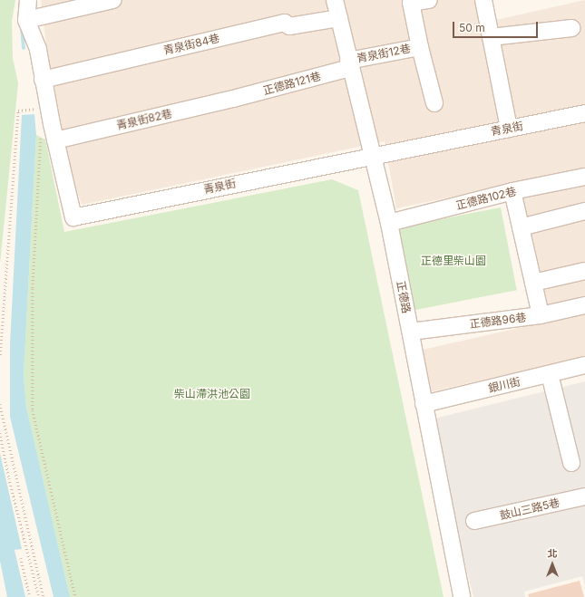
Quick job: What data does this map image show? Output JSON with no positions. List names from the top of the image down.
{
  "streets": {
    "street": [
      "青泉街84巷",
      "青泉街12巷",
      "正德路121巷",
      "青泉街82巷",
      "青泉街",
      "正德路102巷",
      "正德路",
      "正德路96巷",
      "銀川街",
      "鼓山三路5巷"
    ]
  },
  "crossings": [
    ["青泉街84巷", "青泉街"],
    ["青泉街84巷", "正德路"],
    ["青泉街12巷", "正德路121巷"],
    ["青泉街12巷", "正德路"],
    ["正德路121巷", "青泉街82巷"],
    ["正德路121巷", "正德路"],
    ["青泉街82巷", "青泉街"],
    ["青泉街", "正德路"],
    ["正德路102巷", "正德路"],
    ["正德路", "正德路96巷"],
    ["正德路", "銀川街"]
  ],
  "parks": ["正德里柴山園", "柴山滯洪池公園"],
  "scale_bar": "50 m",
  "north": "top"
}
